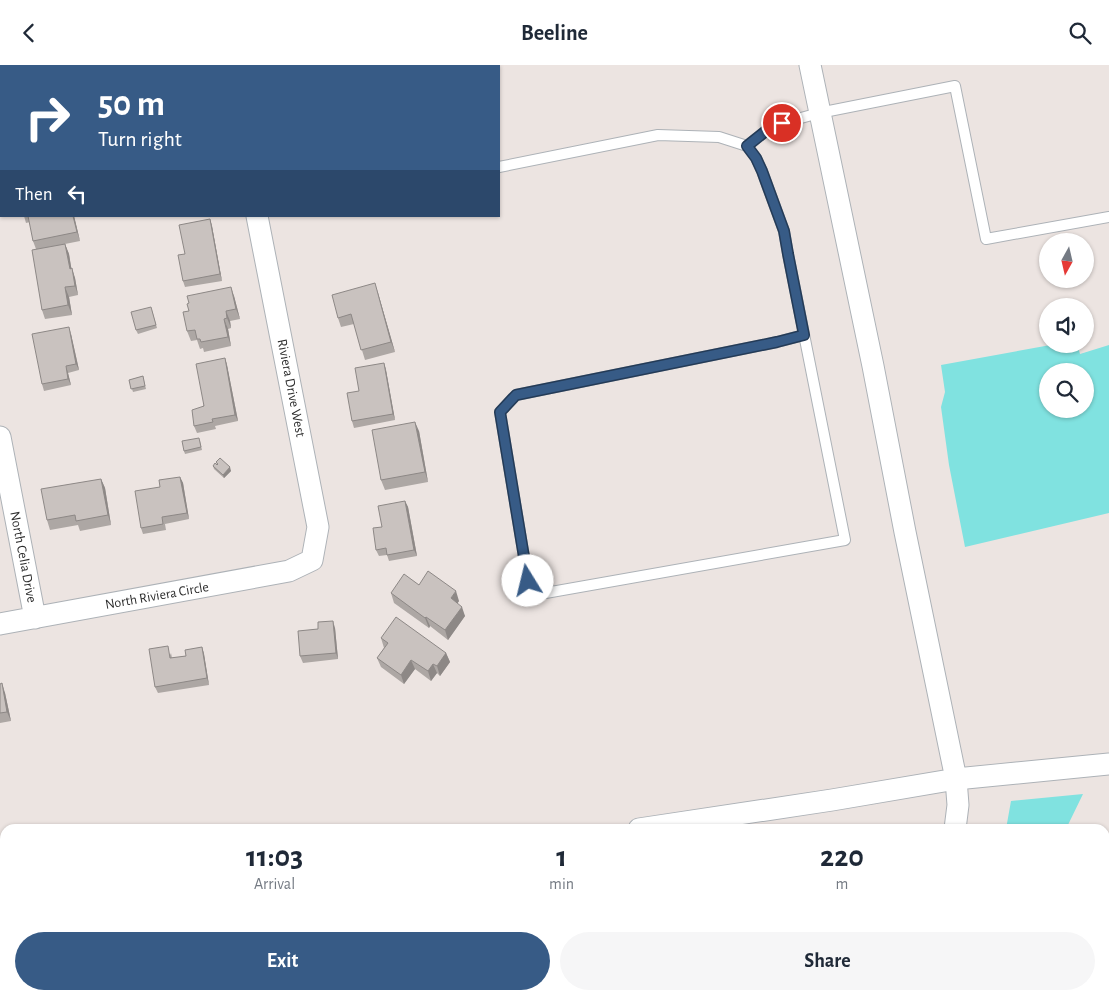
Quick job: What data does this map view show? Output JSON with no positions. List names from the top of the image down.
{
  "streets": {
    "street": ["Riviera Drive West", "North Celia Drive", "North Riviera Circle"]
  },
  "crossings": [
    ["Riviera Drive West", "North Riviera Circle"],
    ["North Celia Drive", "North Riviera Circle"]
  ],
  "north": "bottom",
  "page": {
    "header": "Beeline",
    "turn": ["50 m", "Turn right"],
    "then": "Then",
    "eta": [
      "11:03",
      "Arrival",
      "1",
      "min",
      "220",
      "m"
    ],
    "buttons": ["Exit", "Share"]
  }
}
